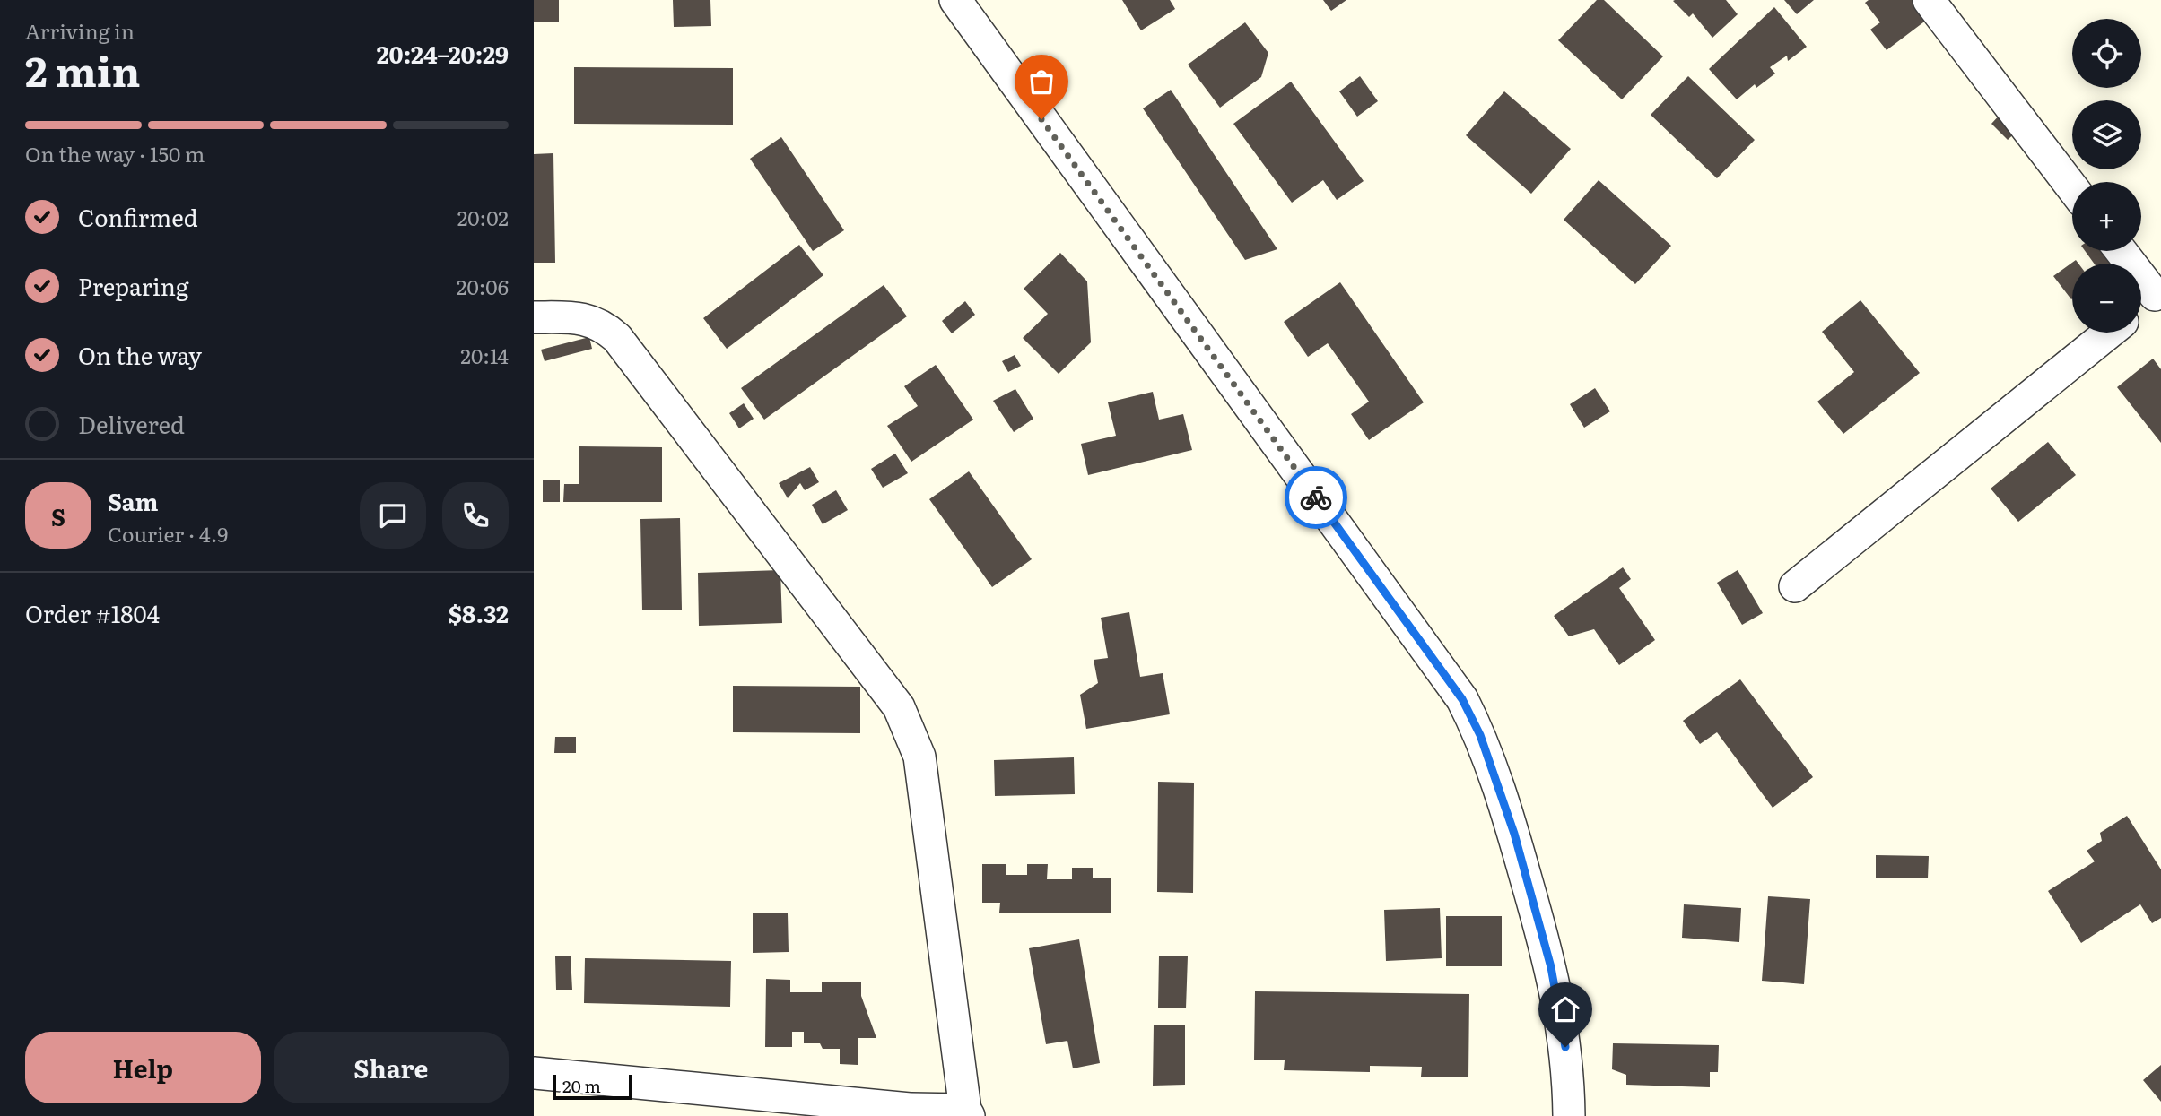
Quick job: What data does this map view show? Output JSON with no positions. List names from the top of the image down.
{
  "scale_bar": "20 m",
  "page": {
    "heading": ["2 min", "Arriving in", "20:24–20:29"],
    "panel": [
      "Sam",
      "Courier · 4.9",
      "Order #1804",
      "$8.32"
    ],
    "map_buttons": ["+", "−"],
    "bar": "On the way · 150 m",
    "list": [
      ["Confirmed", "20:02"],
      ["Preparing", "20:06"],
      ["On the way", "20:14"],
      "Delivered"
    ],
    "round": "S",
    "buttons": ["Help", "Share"],
    "scale": "20 m"
  }
}
